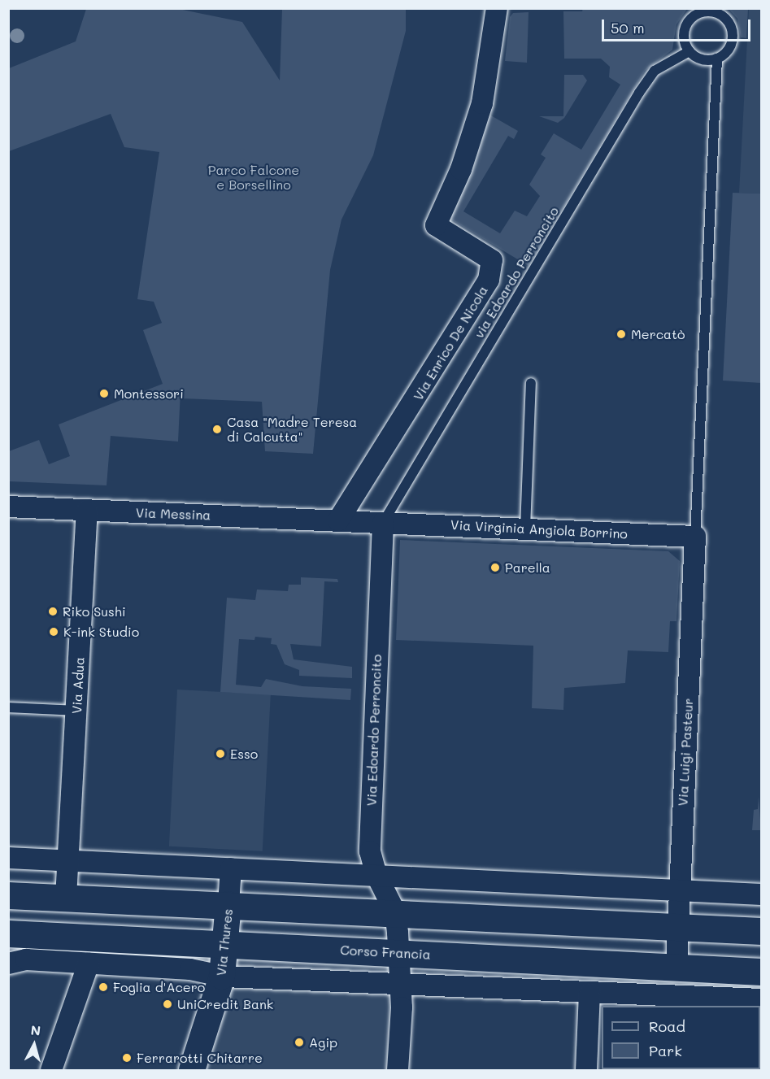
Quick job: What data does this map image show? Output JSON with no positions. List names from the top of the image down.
{
  "streets": {
    "main road": ["Corso Francia"],
    "street": [
      "Via Enrico De Nicola",
      "Via Messina",
      "Via Virginia Angiola Borrino",
      "Via Adua",
      "Via Edoardo Perroncito",
      "Via Luigi Pasteur",
      "Via Thures"
    ],
    "lane": ["via Edoardo Perroncito"]
  },
  "crossings": [
    ["via Edoardo Perroncito", "Via Messina"],
    ["via Edoardo Perroncito", "Via Virginia Angiola Borrino"],
    ["via Edoardo Perroncito", "Via Edoardo Perroncito"],
    ["Via Enrico De Nicola", "Via Messina"],
    ["Via Messina", "Via Virginia Angiola Borrino"],
    ["Via Messina", "Via Adua"],
    ["Via Messina", "Via Edoardo Perroncito"],
    ["Via Virginia Angiola Borrino", "Via Edoardo Perroncito"],
    ["Via Virginia Angiola Borrino", "Via Luigi Pasteur"],
    ["Via Adua", "Corso Francia"],
    ["Via Edoardo Perroncito", "Corso Francia"],
    ["Via Luigi Pasteur", "Corso Francia"],
    ["Via Thures", "Corso Francia"]
  ],
  "parks": ["Parco Falcone e Borsellino"],
  "places": [
    "Mercatò",
    "Montessori",
    "Casa \"Madre Teresa di Calcutta\"",
    "Parella",
    "Riko Sushi",
    "K-ink Studio",
    "Esso",
    "Foglia d'Acero",
    "UniCredit Bank",
    "Agip",
    "Ferrarotti Chitarre"
  ],
  "legend": ["Road", "Park"],
  "scale_bar": "50 m",
  "north": "top"
}
